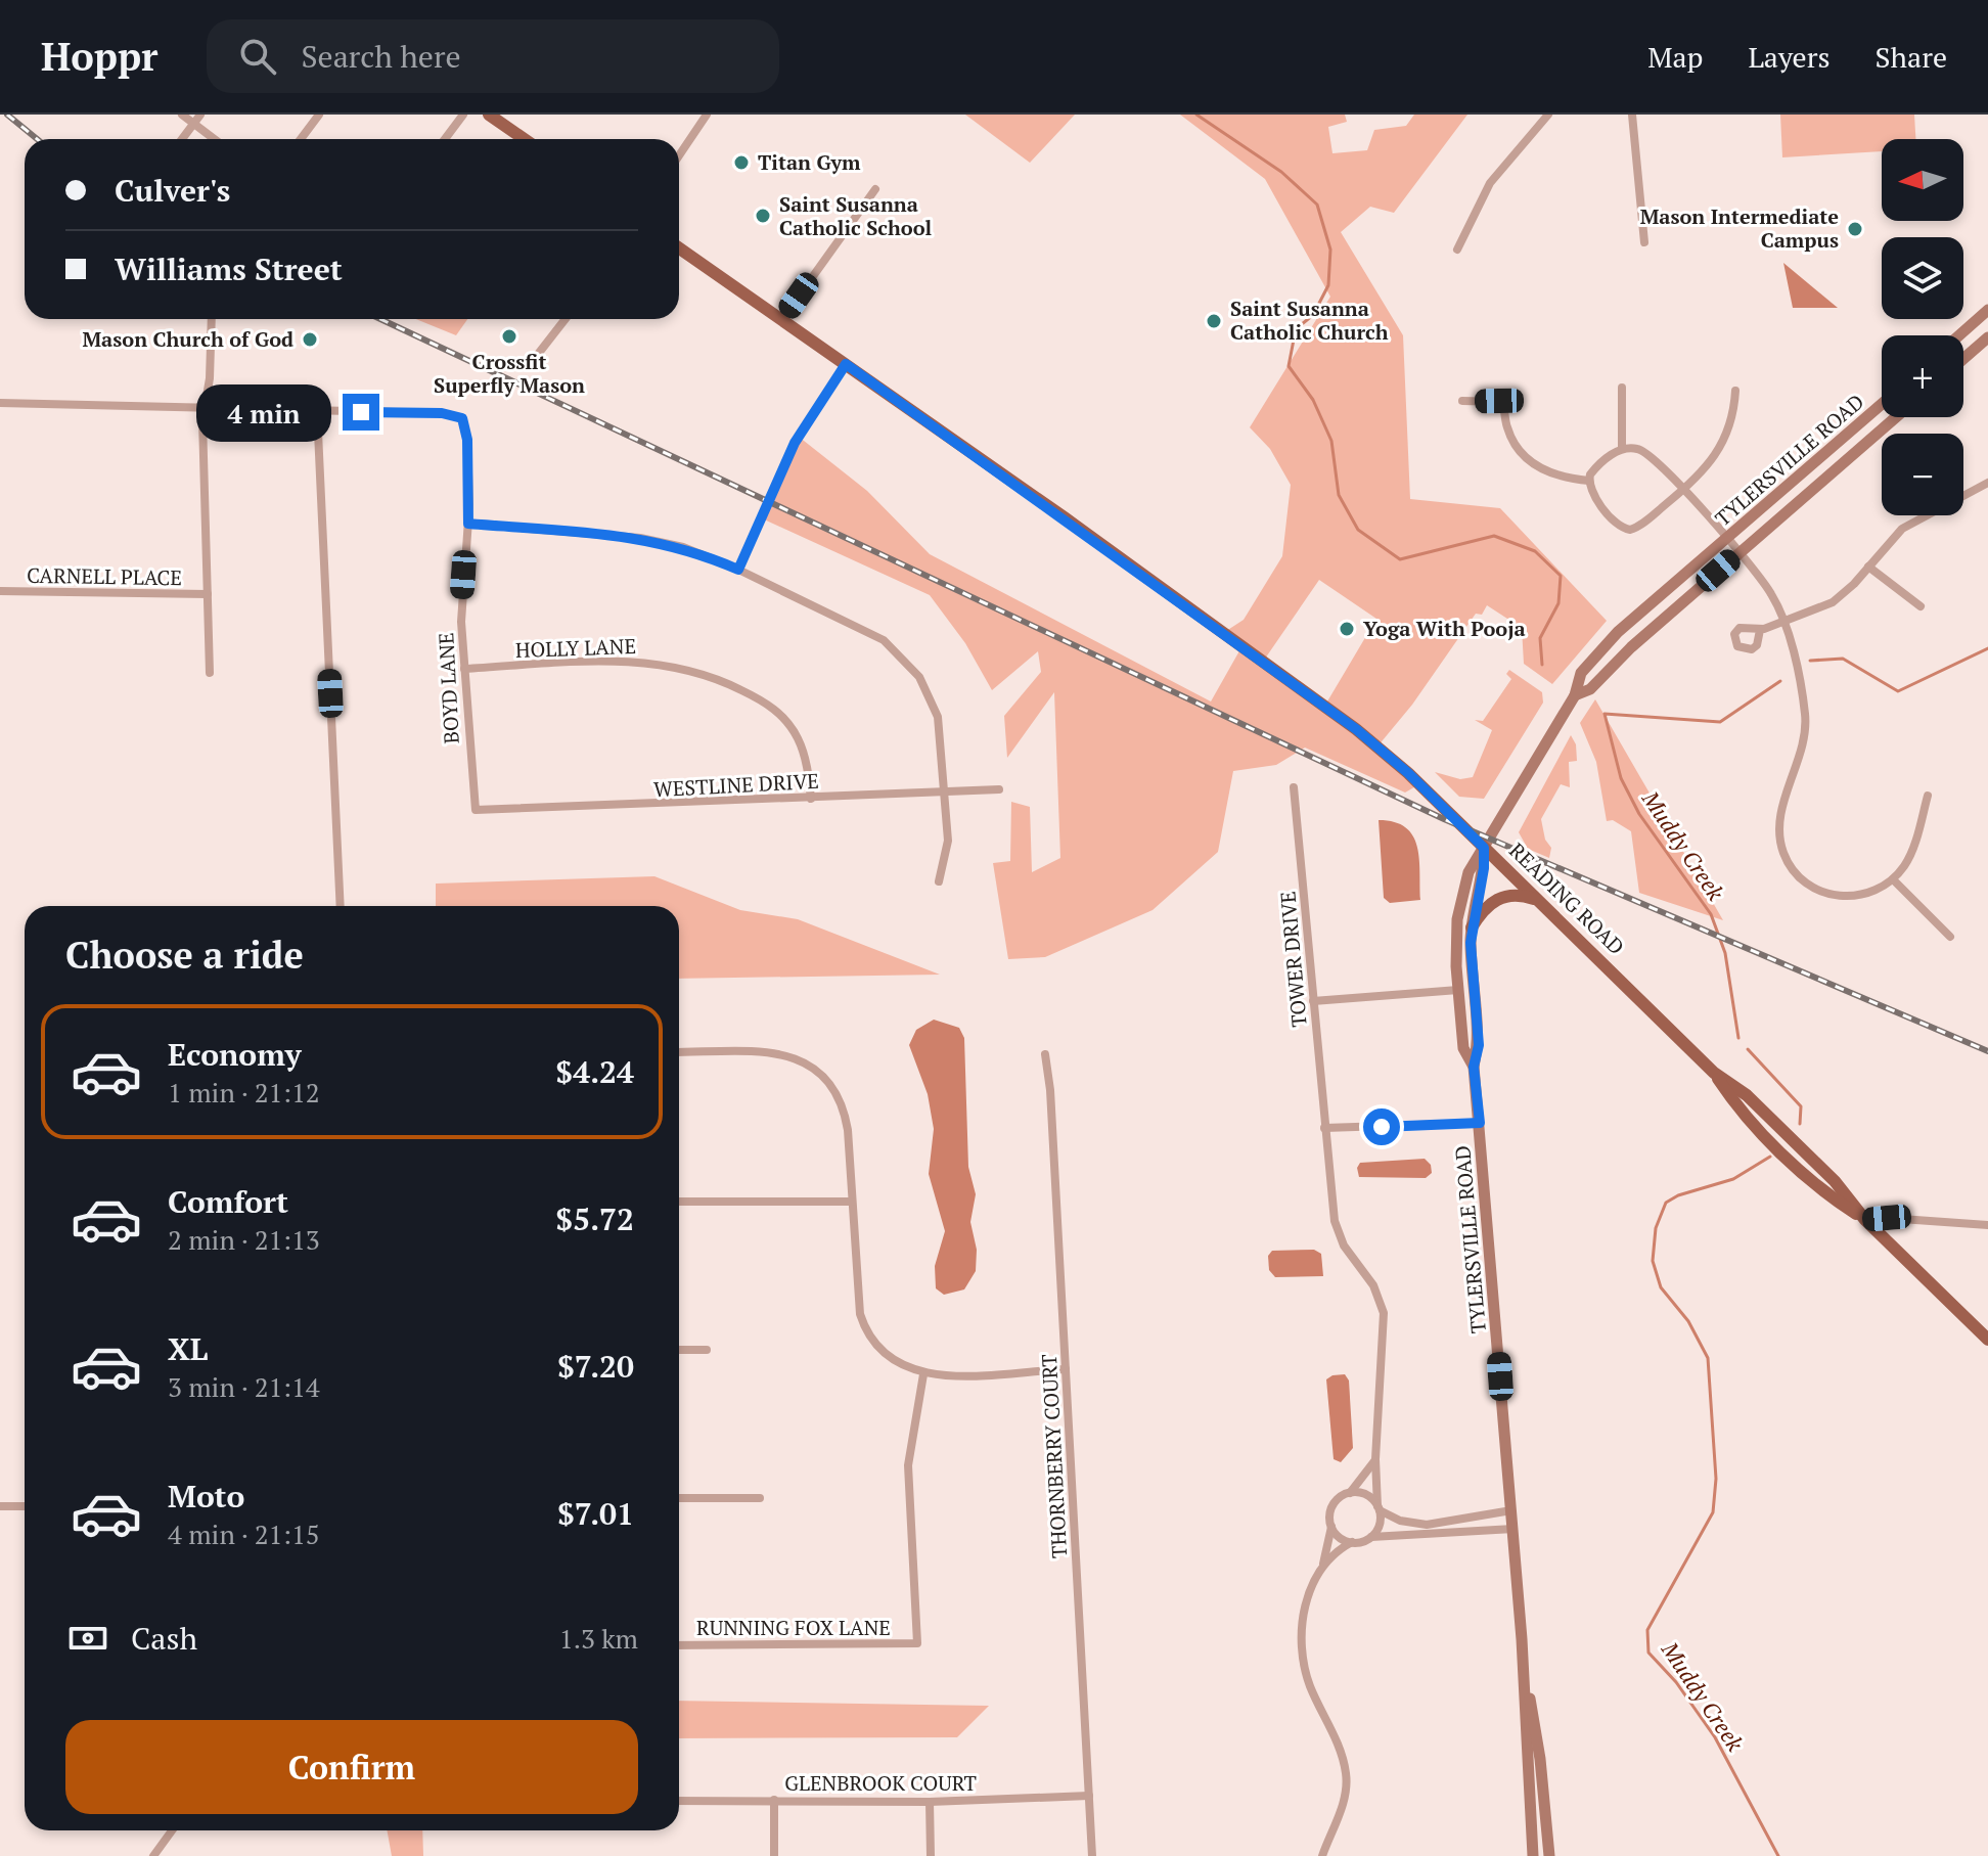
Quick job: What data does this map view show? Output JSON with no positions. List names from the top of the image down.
{
  "streets": {
    "main road": ["TYLERSVILLE ROAD", "READING ROAD"],
    "street": [
      "CARNELL PLACE",
      "HOLLY LANE",
      "BOYD LANE",
      "WESTLINE DRIVE",
      "TOWER DRIVE",
      "THORNBERRY COURT",
      "RUNNING FOX LANE",
      "GLENBROOK COURT"
    ]
  },
  "crossings": [
    ["TYLERSVILLE ROAD", "READING ROAD"],
    ["HOLLY LANE", "BOYD LANE"],
    ["HOLLY LANE", "WESTLINE DRIVE"],
    ["BOYD LANE", "WESTLINE DRIVE"],
    ["THORNBERRY COURT", "GLENBROOK COURT"]
  ],
  "water": ["Muddy Creek"],
  "places": [
    "Titan Gym",
    "Saint Susanna Catholic School",
    "Mason Intermediate Campus",
    "Saint Susanna Catholic Church",
    "Crossfit Superfly Mason",
    "Mason Church of God",
    "Yoga With Pooja"
  ],
  "north": "left",
  "page": {
    "header": "Hoppr",
    "search": "Search here",
    "nav": ["Map", "Layers", "Share"],
    "map_buttons": ["+", "−"],
    "banner": ["Culver's", "Williams Street"],
    "bubble": "4 min",
    "heading": "Choose a ride",
    "list": [
      {
        "name": "Economy",
        "note": "1 min · 21:12",
        "value": "$4.24"
      },
      {
        "name": "Comfort",
        "note": "2 min · 21:13",
        "value": "$5.72"
      },
      {
        "name": "XL",
        "note": "3 min · 21:14",
        "value": "$7.20"
      },
      {
        "name": "Moto",
        "note": "4 min · 21:15",
        "value": "$7.01"
      }
    ],
    "pay": ["Cash", "1.3 km"],
    "buttons": "Confirm"
  }
}
